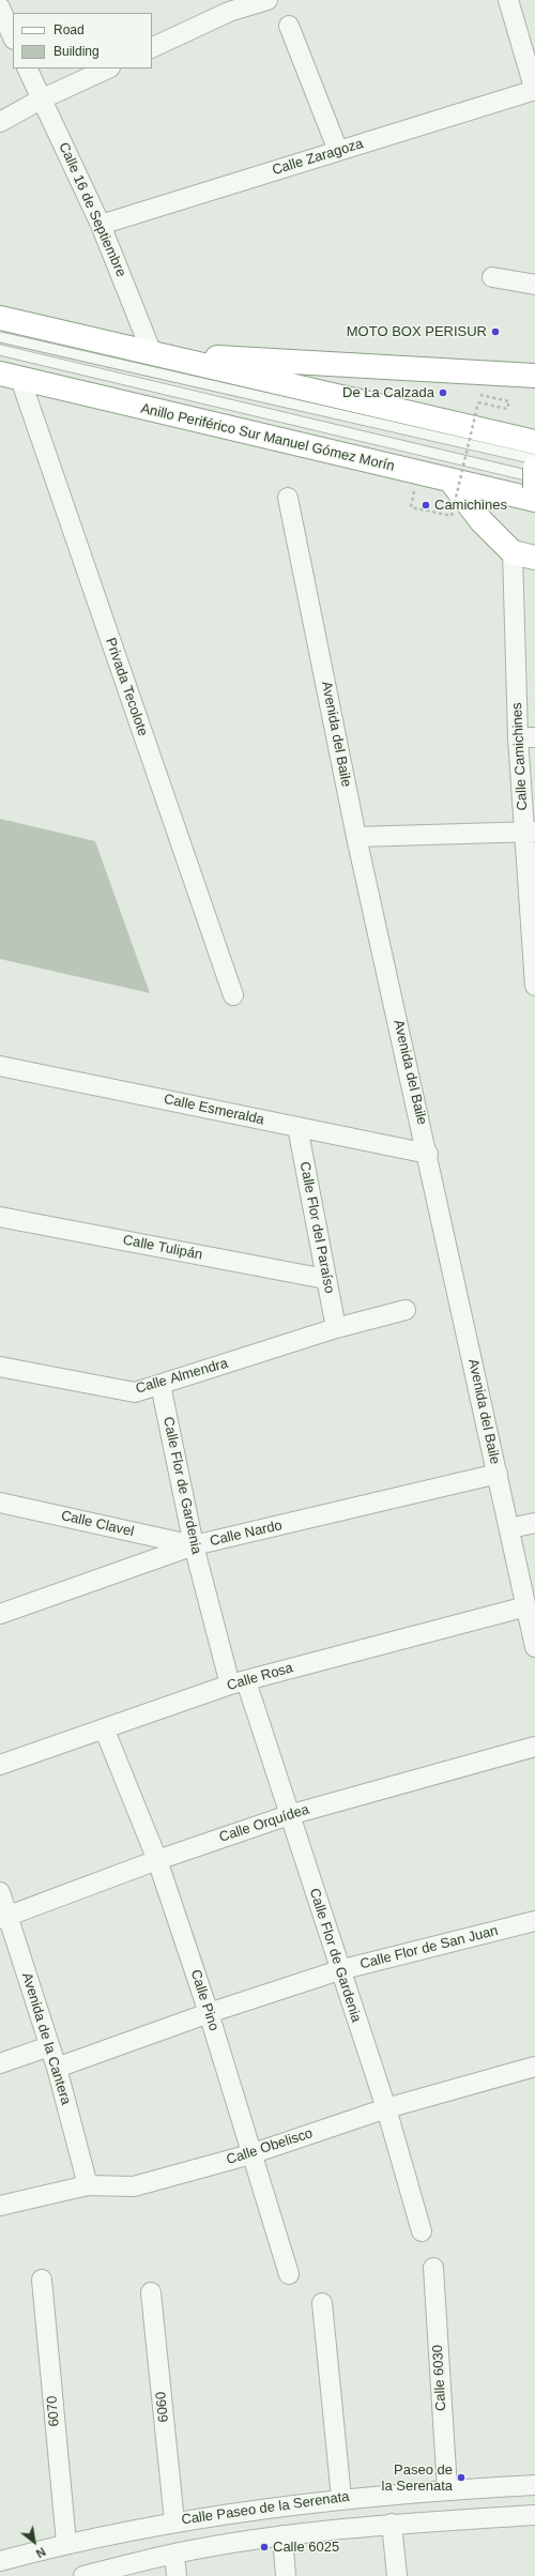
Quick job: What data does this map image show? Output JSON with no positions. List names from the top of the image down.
{
  "streets": {
    "highway": ["Anillo Periférico Sur Manuel Gómez Morín"],
    "street": [
      "Calle Zaragoza",
      "Calle 16 de Septiembre",
      "Privada Tecolote",
      "Avenida del Baile",
      "Calle Camichines",
      "Calle Esmeralda",
      "Calle Flor del Paraíso",
      "Calle Tulipán",
      "Calle Almendra",
      "Calle Flor de Gardenia",
      "Calle Clavel",
      "Calle Nardo",
      "Calle Rosa",
      "Calle Orquídea",
      "Calle Flor de San Juan",
      "Calle Pino",
      "Avenida de la Cantera",
      "Calle Obelisco",
      "Calle 6030",
      "6060",
      "6070",
      "Calle Paseo de la Serenata"
    ]
  },
  "crossings": [
    ["Calle Zaragoza", "Calle 16 de Septiembre"],
    ["Anillo Periférico Sur Manuel Gómez Morín", "Privada Tecolote"],
    ["Avenida del Baile", "Calle Esmeralda"],
    ["Avenida del Baile", "Calle Nardo"],
    ["Avenida del Baile", "Calle Rosa"],
    ["Calle Esmeralda", "Calle Flor del Paraíso"],
    ["Calle Flor del Paraíso", "Calle Tulipán"],
    ["Calle Flor del Paraíso", "Calle Almendra"],
    ["Calle Almendra", "Calle Flor de Gardenia"],
    ["Calle Flor de Gardenia", "Calle Clavel"],
    ["Calle Flor de Gardenia", "Calle Nardo"],
    ["Calle Flor de Gardenia", "Calle Rosa"],
    ["Calle Flor de Gardenia", "Calle Orquídea"],
    ["Calle Flor de Gardenia", "Calle Flor de San Juan"],
    ["Calle Flor de Gardenia", "Calle Obelisco"],
    ["Calle Clavel", "Calle Nardo"],
    ["Calle Rosa", "Calle Pino"],
    ["Calle Orquídea", "Calle Pino"],
    ["Calle Orquídea", "Avenida de la Cantera"],
    ["Calle Flor de San Juan", "Calle Pino"],
    ["Calle Flor de San Juan", "Avenida de la Cantera"],
    ["Calle Pino", "Calle Obelisco"],
    ["Avenida de la Cantera", "Calle Obelisco"],
    ["Calle 6030", "Calle Paseo de la Serenata"],
    ["6060", "Calle Paseo de la Serenata"],
    ["6070", "Calle Paseo de la Serenata"]
  ],
  "places": [
    "MOTO BOX PERISUR",
    "De La Calzada",
    "Camichines",
    "Paseo de la Serenata",
    "Calle 6025"
  ],
  "legend": ["Road", "Building"],
  "north": "bottom right"
}
